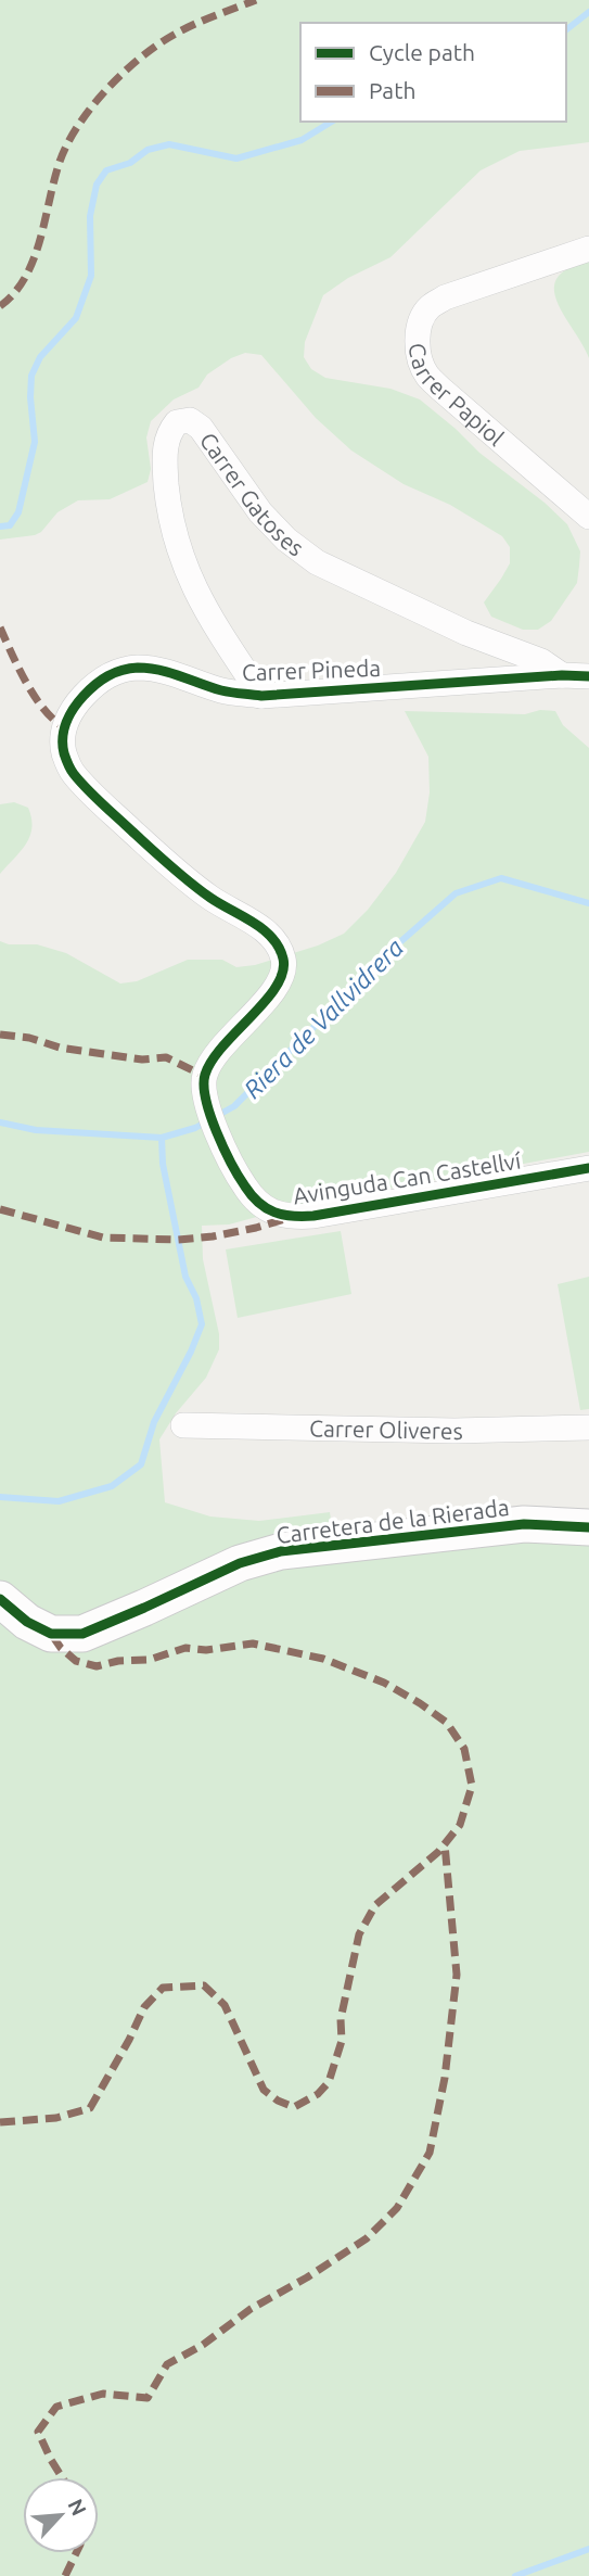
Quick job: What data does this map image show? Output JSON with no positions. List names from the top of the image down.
{
  "streets": {
    "street": [
      "Carrer Papiol",
      "Carrer Gatoses",
      "Carrer Pineda",
      "Avinguda Can Castellví",
      "Carrer Oliveres",
      "Carretera de la Rierada"
    ]
  },
  "crossings": [
    ["Carrer Gatoses", "Carrer Pineda"],
    ["Carrer Pineda", "Avinguda Can Castellví"]
  ],
  "water": ["Riera de Vallvidrera"],
  "legend": ["Cycle path", "Path"],
  "north": "top right"
}
